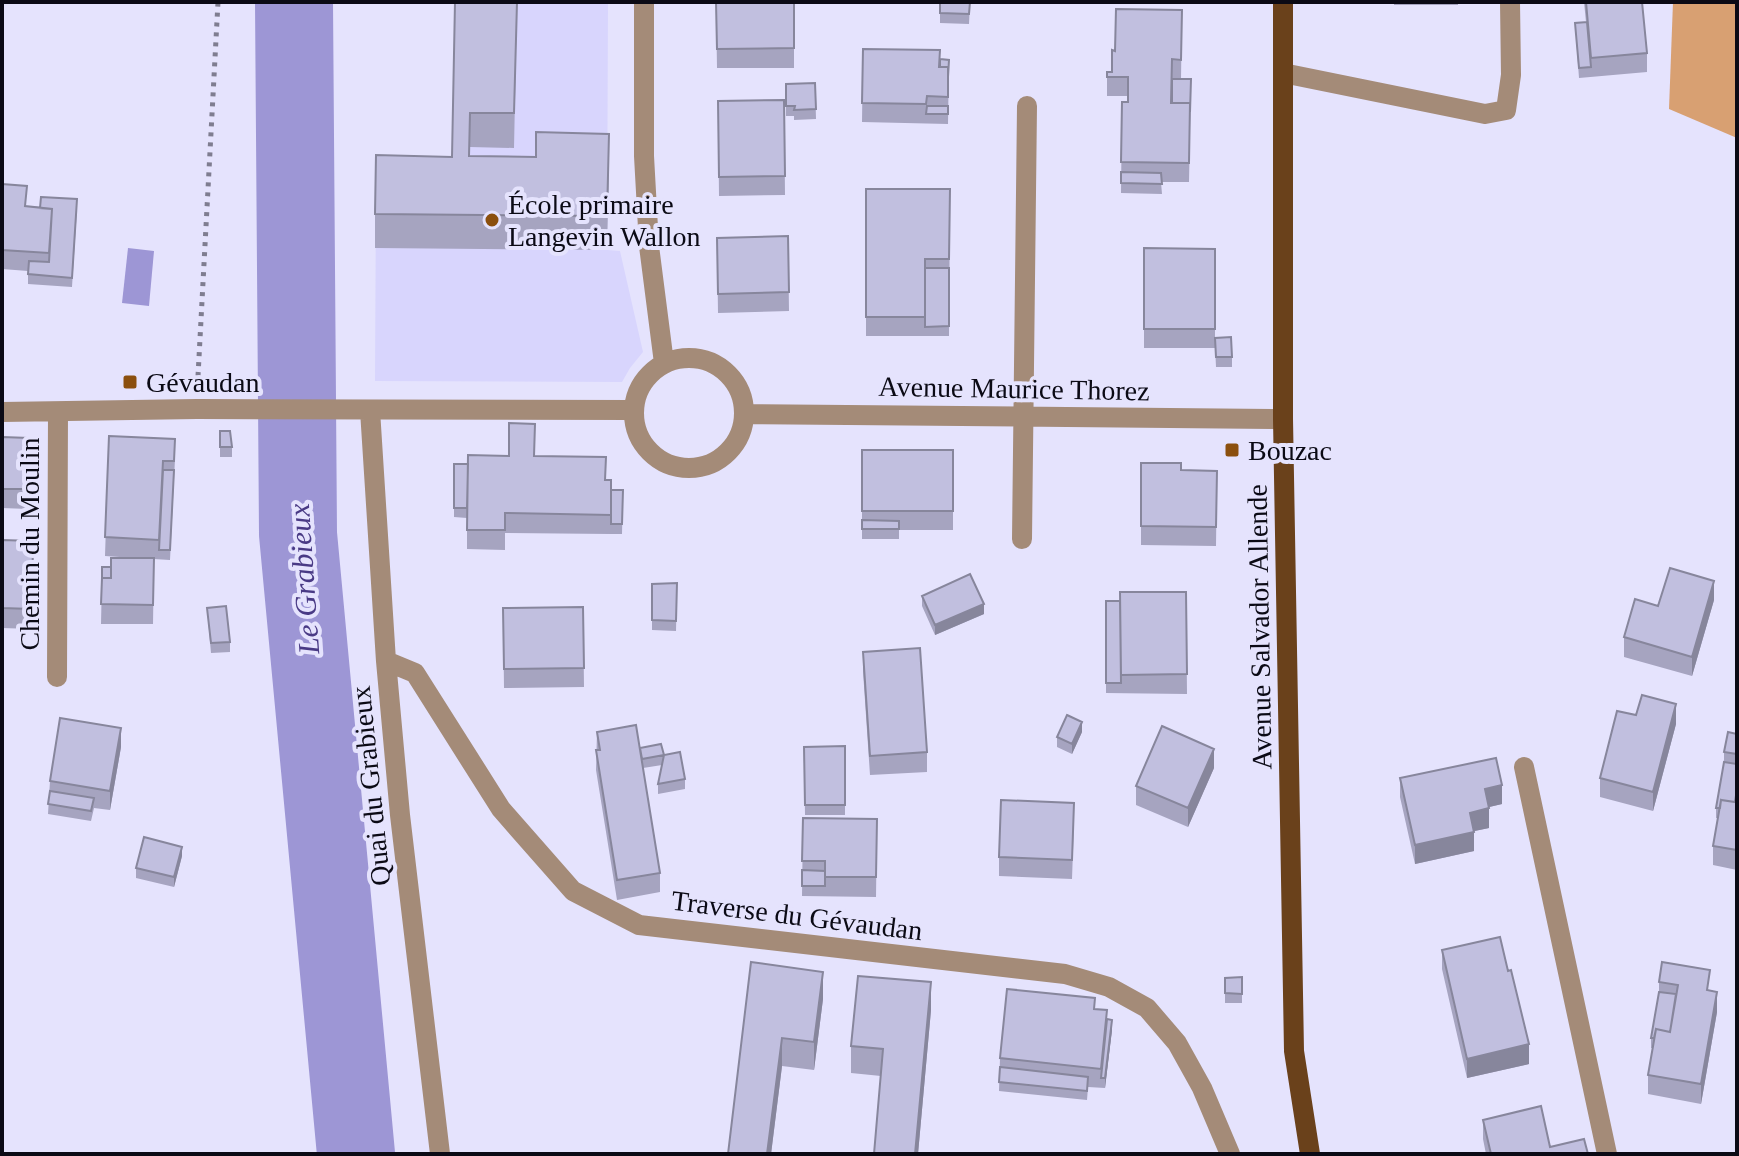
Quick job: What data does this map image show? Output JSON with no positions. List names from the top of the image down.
{
  "streets": {
    "main road": ["Avenue Salvador Allende"],
    "street": [
      "Avenue Maurice Thorez",
      "Chemin du Moulin",
      "Quai du Grabieux",
      "Traverse du Gévaudan"
    ]
  },
  "crossings": [
    ["Avenue Maurice Thorez", "Avenue Salvador Allende"],
    ["Chemin du Moulin", "Quai du Grabieux"],
    ["Quai du Grabieux", "Traverse du Gévaudan"]
  ],
  "water": ["Le Grabieux"],
  "places": {
    "other": ["École primaire Langevin Wallon"],
    "transit": ["Gévaudan", "Bouzac"]
  }
}
